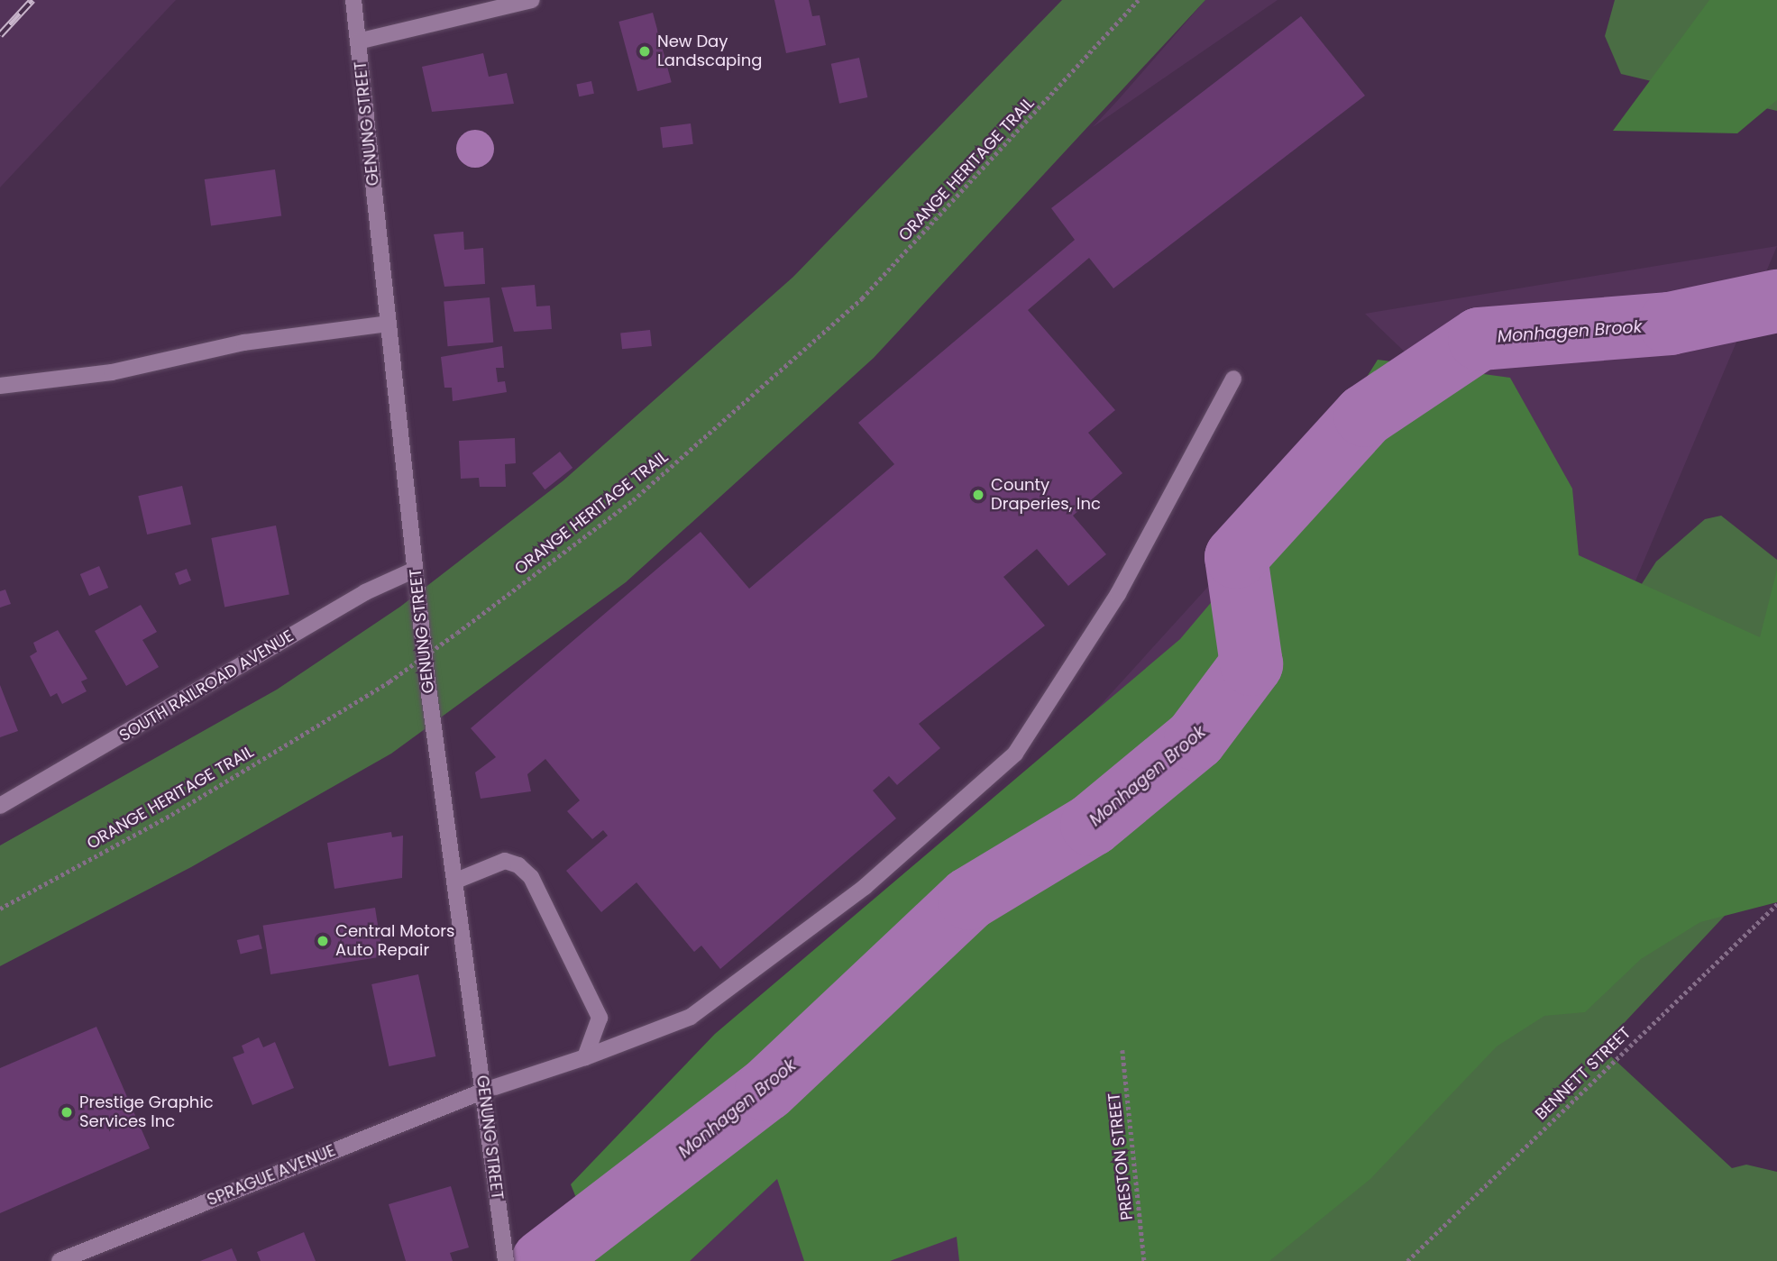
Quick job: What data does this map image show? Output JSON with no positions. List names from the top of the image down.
{
  "streets": {
    "street": ["GENUNG STREET", "SOUTH RAILROAD AVENUE", "SPRAGUE AVENUE"],
    "path": ["ORANGE HERITAGE TRAIL", "BENNETT STREET", "PRESTON STREET"]
  },
  "crossings": [
    ["GENUNG STREET", "SOUTH RAILROAD AVENUE"],
    ["GENUNG STREET", "SPRAGUE AVENUE"]
  ],
  "water": ["Monhagen Brook"],
  "places": [
    "New Day Landscaping",
    "County Draperies, Inc",
    "Central Motors Auto Repair",
    "Prestige Graphic Services Inc"
  ]
}
